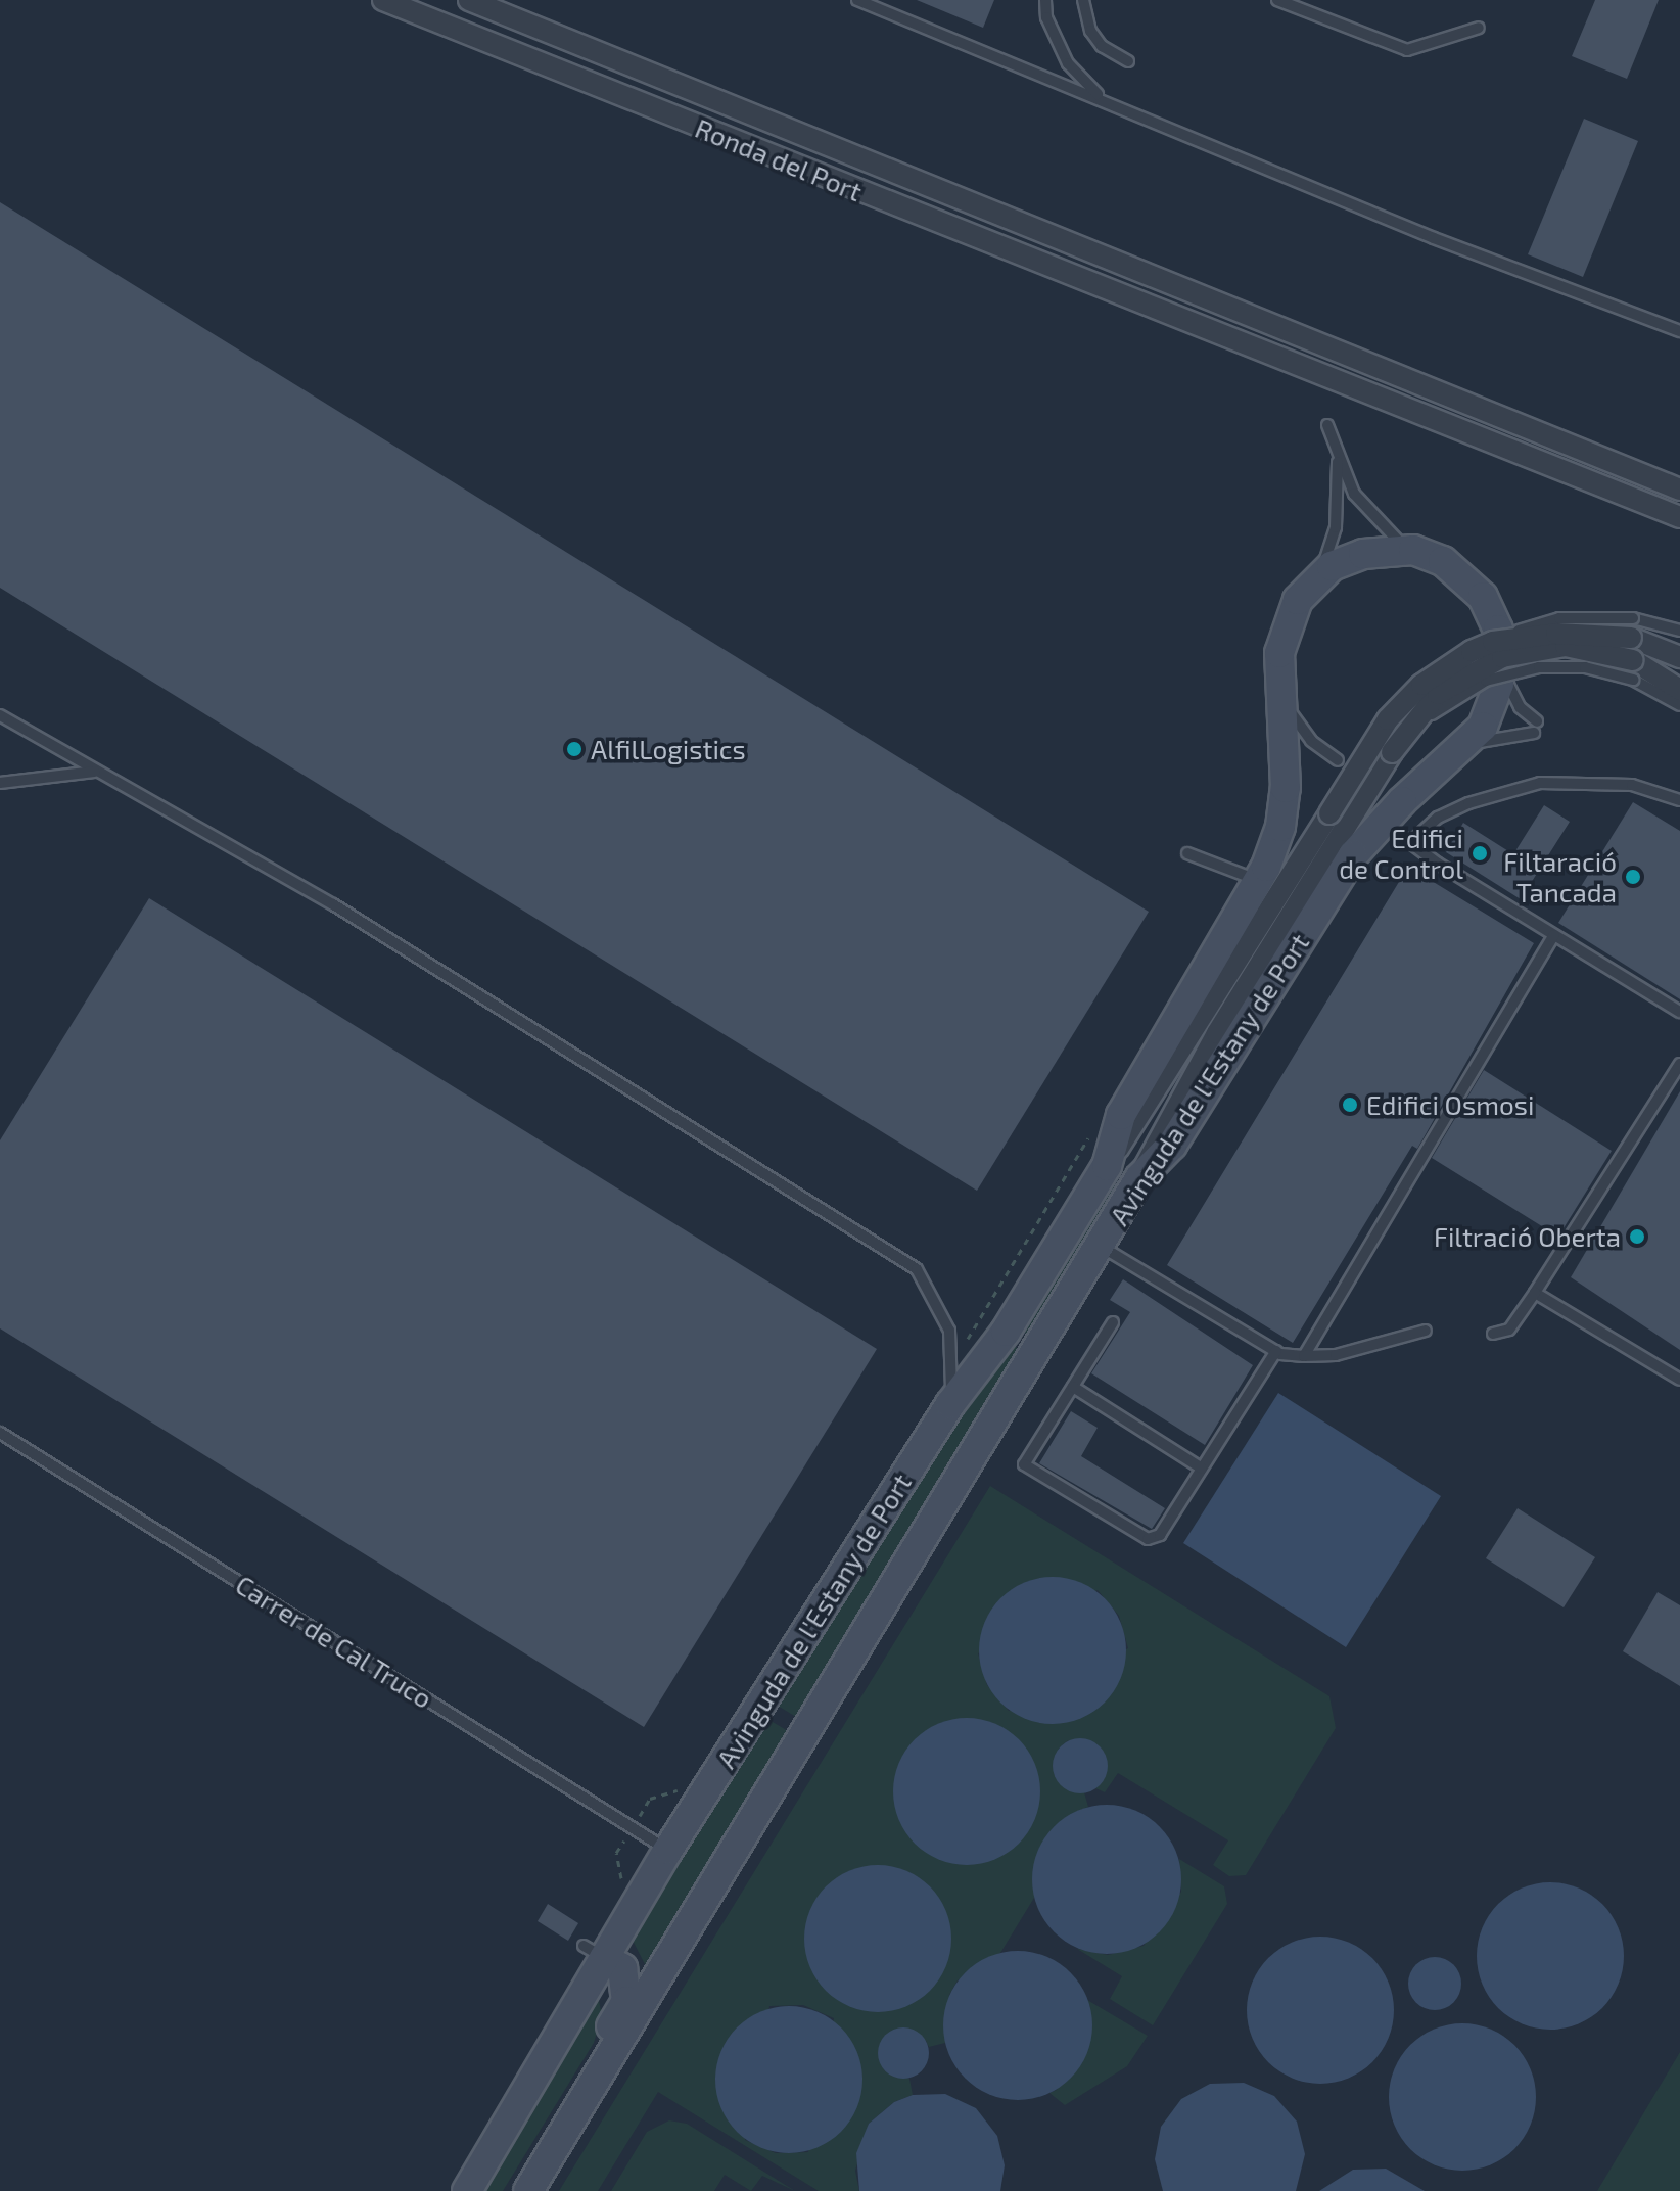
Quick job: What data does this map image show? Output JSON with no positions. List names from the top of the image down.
{
  "streets": {
    "street": ["Ronda del Port", "Avinguda de l'Estany de Port"],
    "lane": ["Carrer de Cal Truco"]
  },
  "crossings": [
    ["Avinguda de l'Estany de Port", "Carrer de Cal Truco"]
  ],
  "places": [
    "AlfilLogistics",
    "Edifici de Control",
    "Filtaració Tancada",
    "Edifici Osmosi",
    "Filtració Oberta"
  ]
}
